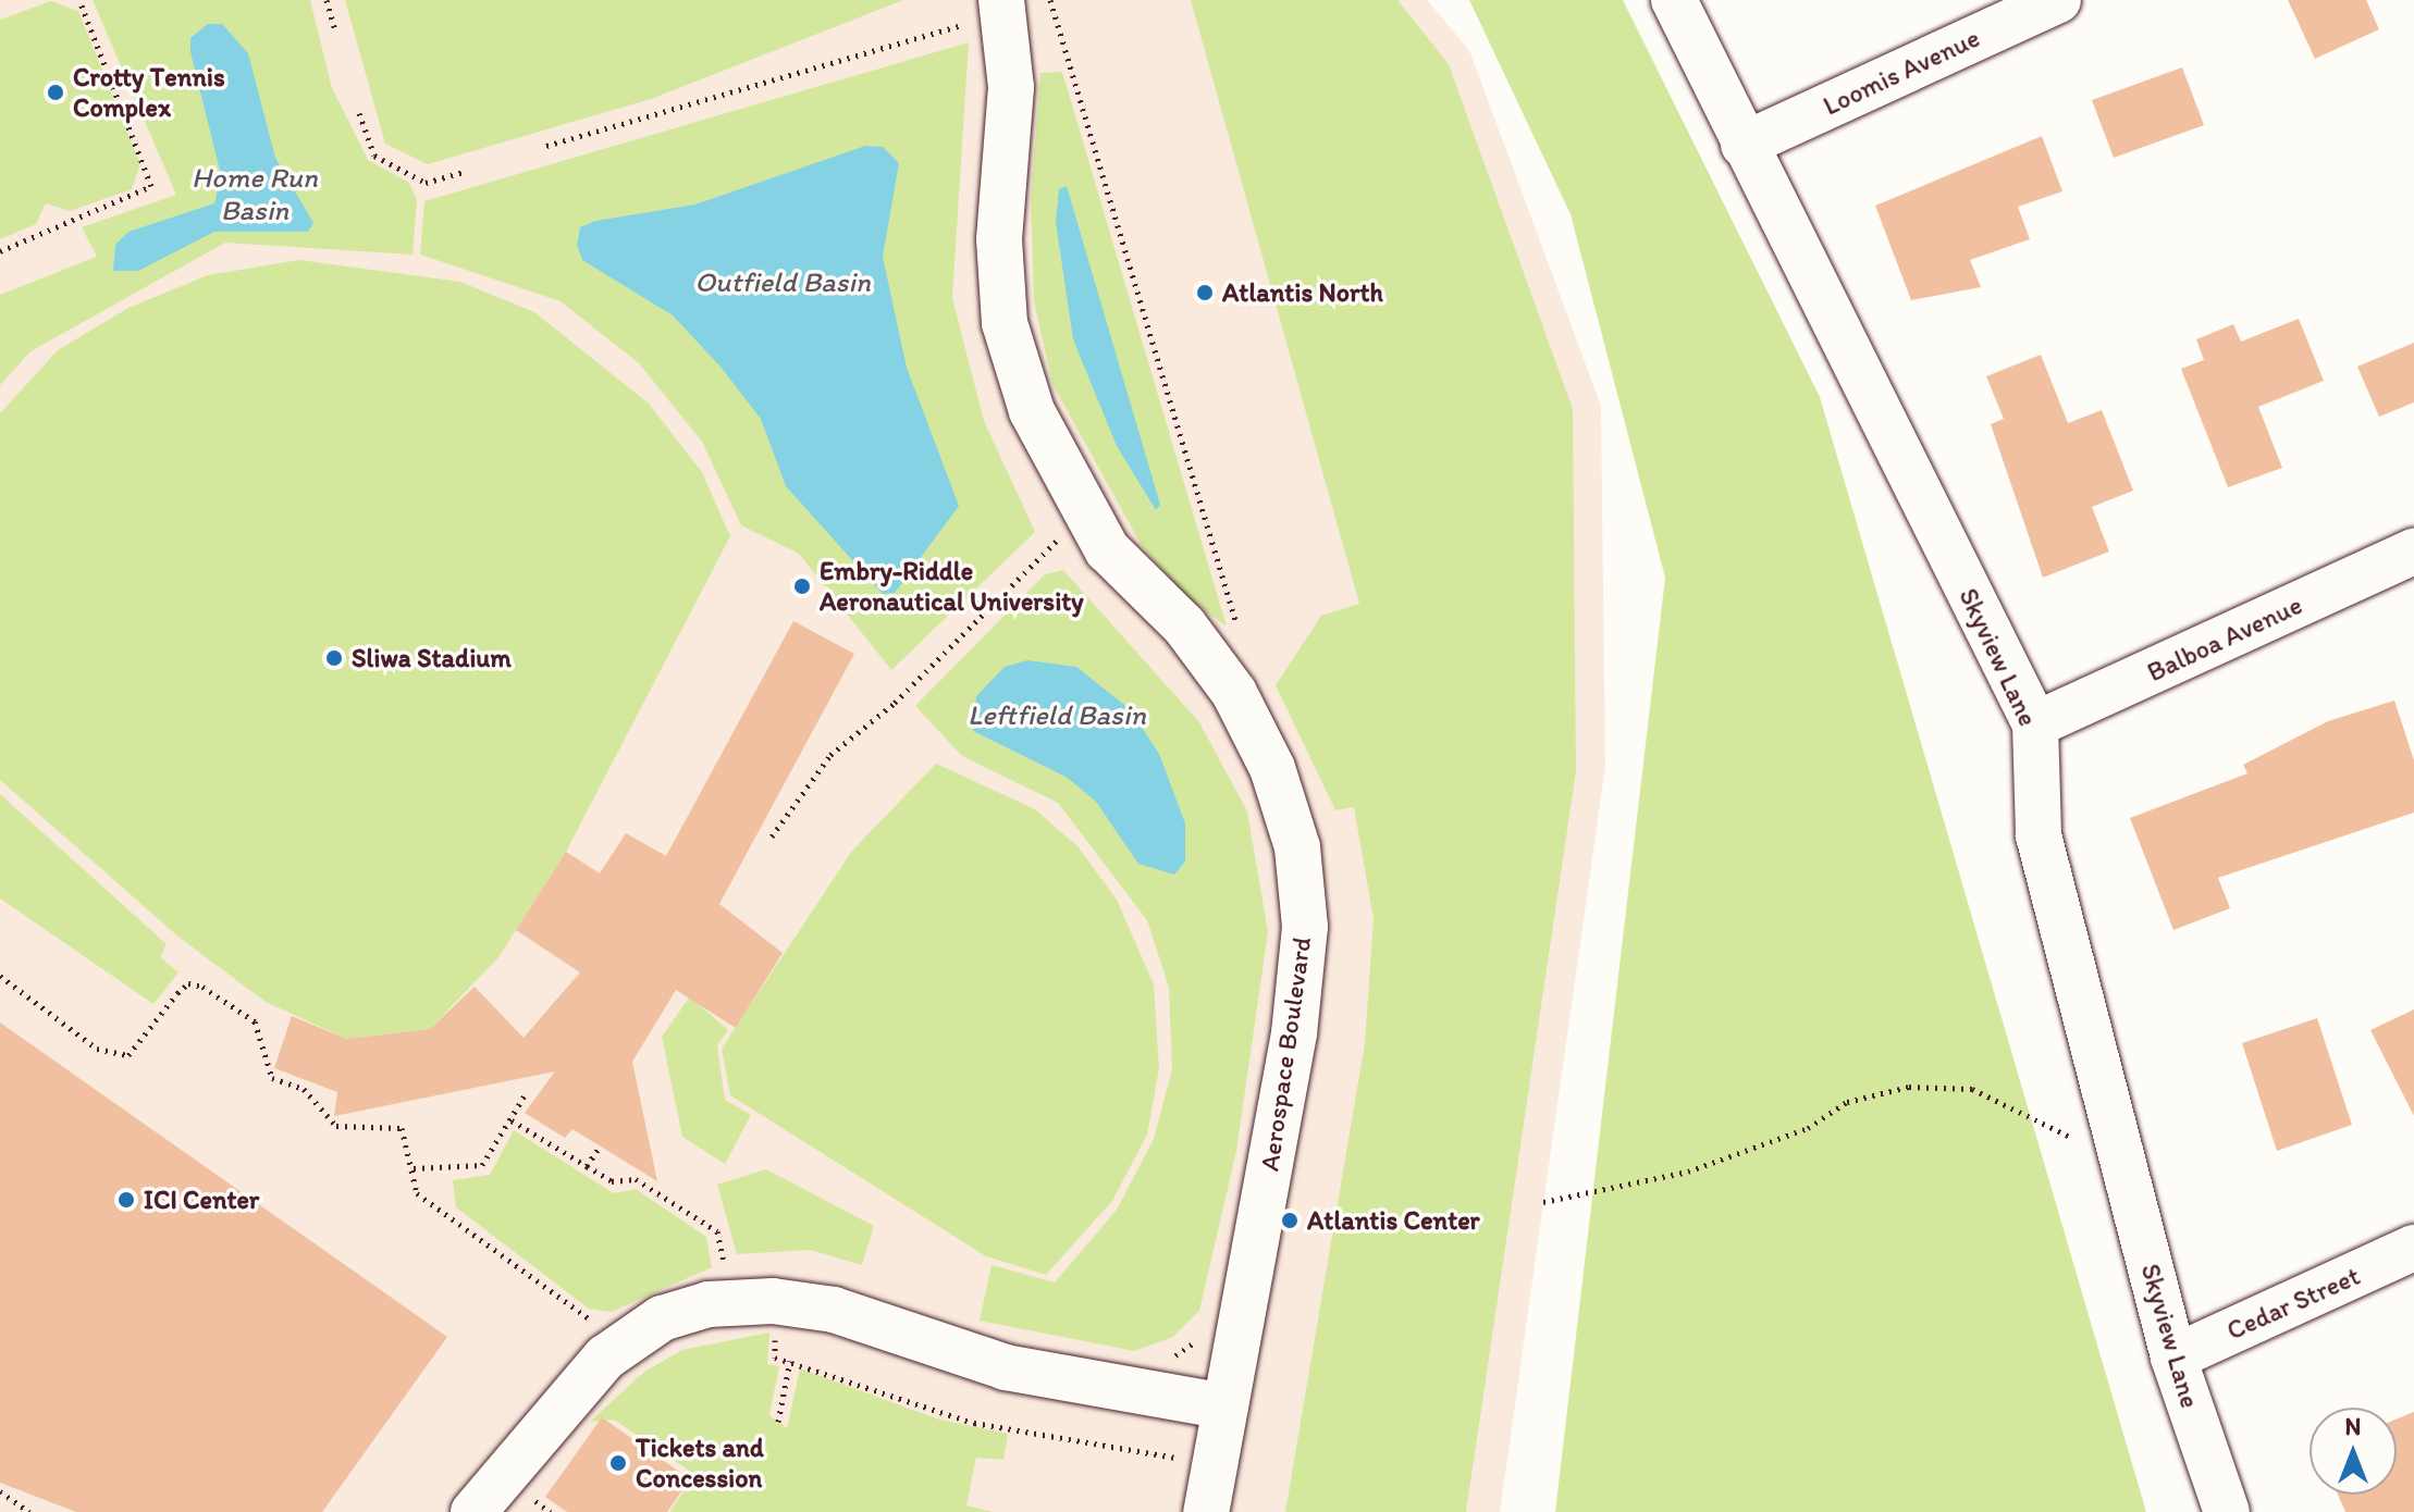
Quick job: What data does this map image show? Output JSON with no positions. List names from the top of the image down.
{
  "streets": {
    "street": [
      "Loomis Avenue",
      "Balboa Avenue",
      "Skyview Lane",
      "Aerospace Boulevard",
      "Cedar Street"
    ]
  },
  "crossings": [
    ["Loomis Avenue", "Skyview Lane"],
    ["Balboa Avenue", "Skyview Lane"],
    ["Skyview Lane", "Cedar Street"]
  ],
  "water": ["Home Run Basin", "Outfield Basin", "Leftfield Basin"],
  "places": [
    "Crotty Tennis Complex",
    "Atlantis North",
    "Embry-Riddle Aeronautical University",
    "Sliwa Stadium",
    "ICI Center",
    "Atlantis Center",
    "Tickets and Concession"
  ],
  "north": "top"
}
